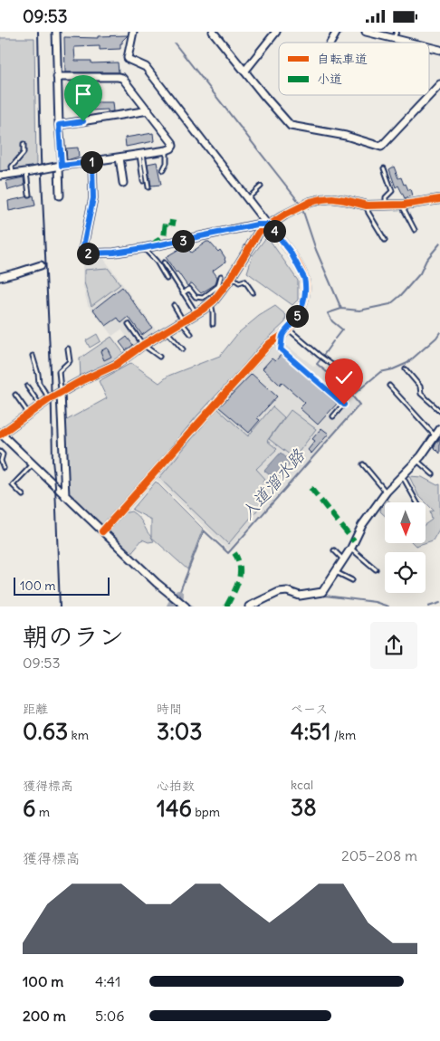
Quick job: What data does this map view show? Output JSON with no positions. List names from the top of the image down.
{
  "water": ["入道溜水路"],
  "legend": ["自転車道", "小道"],
  "scale_bar": "100 m",
  "north": "bottom",
  "page": {
    "status": "09:53",
    "pins": [
      "1",
      "4",
      "3",
      "2",
      "5"
    ],
    "scale": "100 m",
    "heading": ["朝のラン", "09:53"],
    "stats": [
      ["距離", "0.63 km"],
      ["時間", "3:03"],
      ["ペース", "4:51 /km"],
      ["獲得標高", "6 m"],
      ["心拍数", "146 bpm"],
      ["kcal", "38"]
    ],
    "chart": ["獲得標高", "205–208 m"],
    "list": [
      {
        "name": "100 m",
        "note": "4:41"
      },
      {
        "name": "200 m",
        "note": "5:06"
      }
    ]
  }
}
